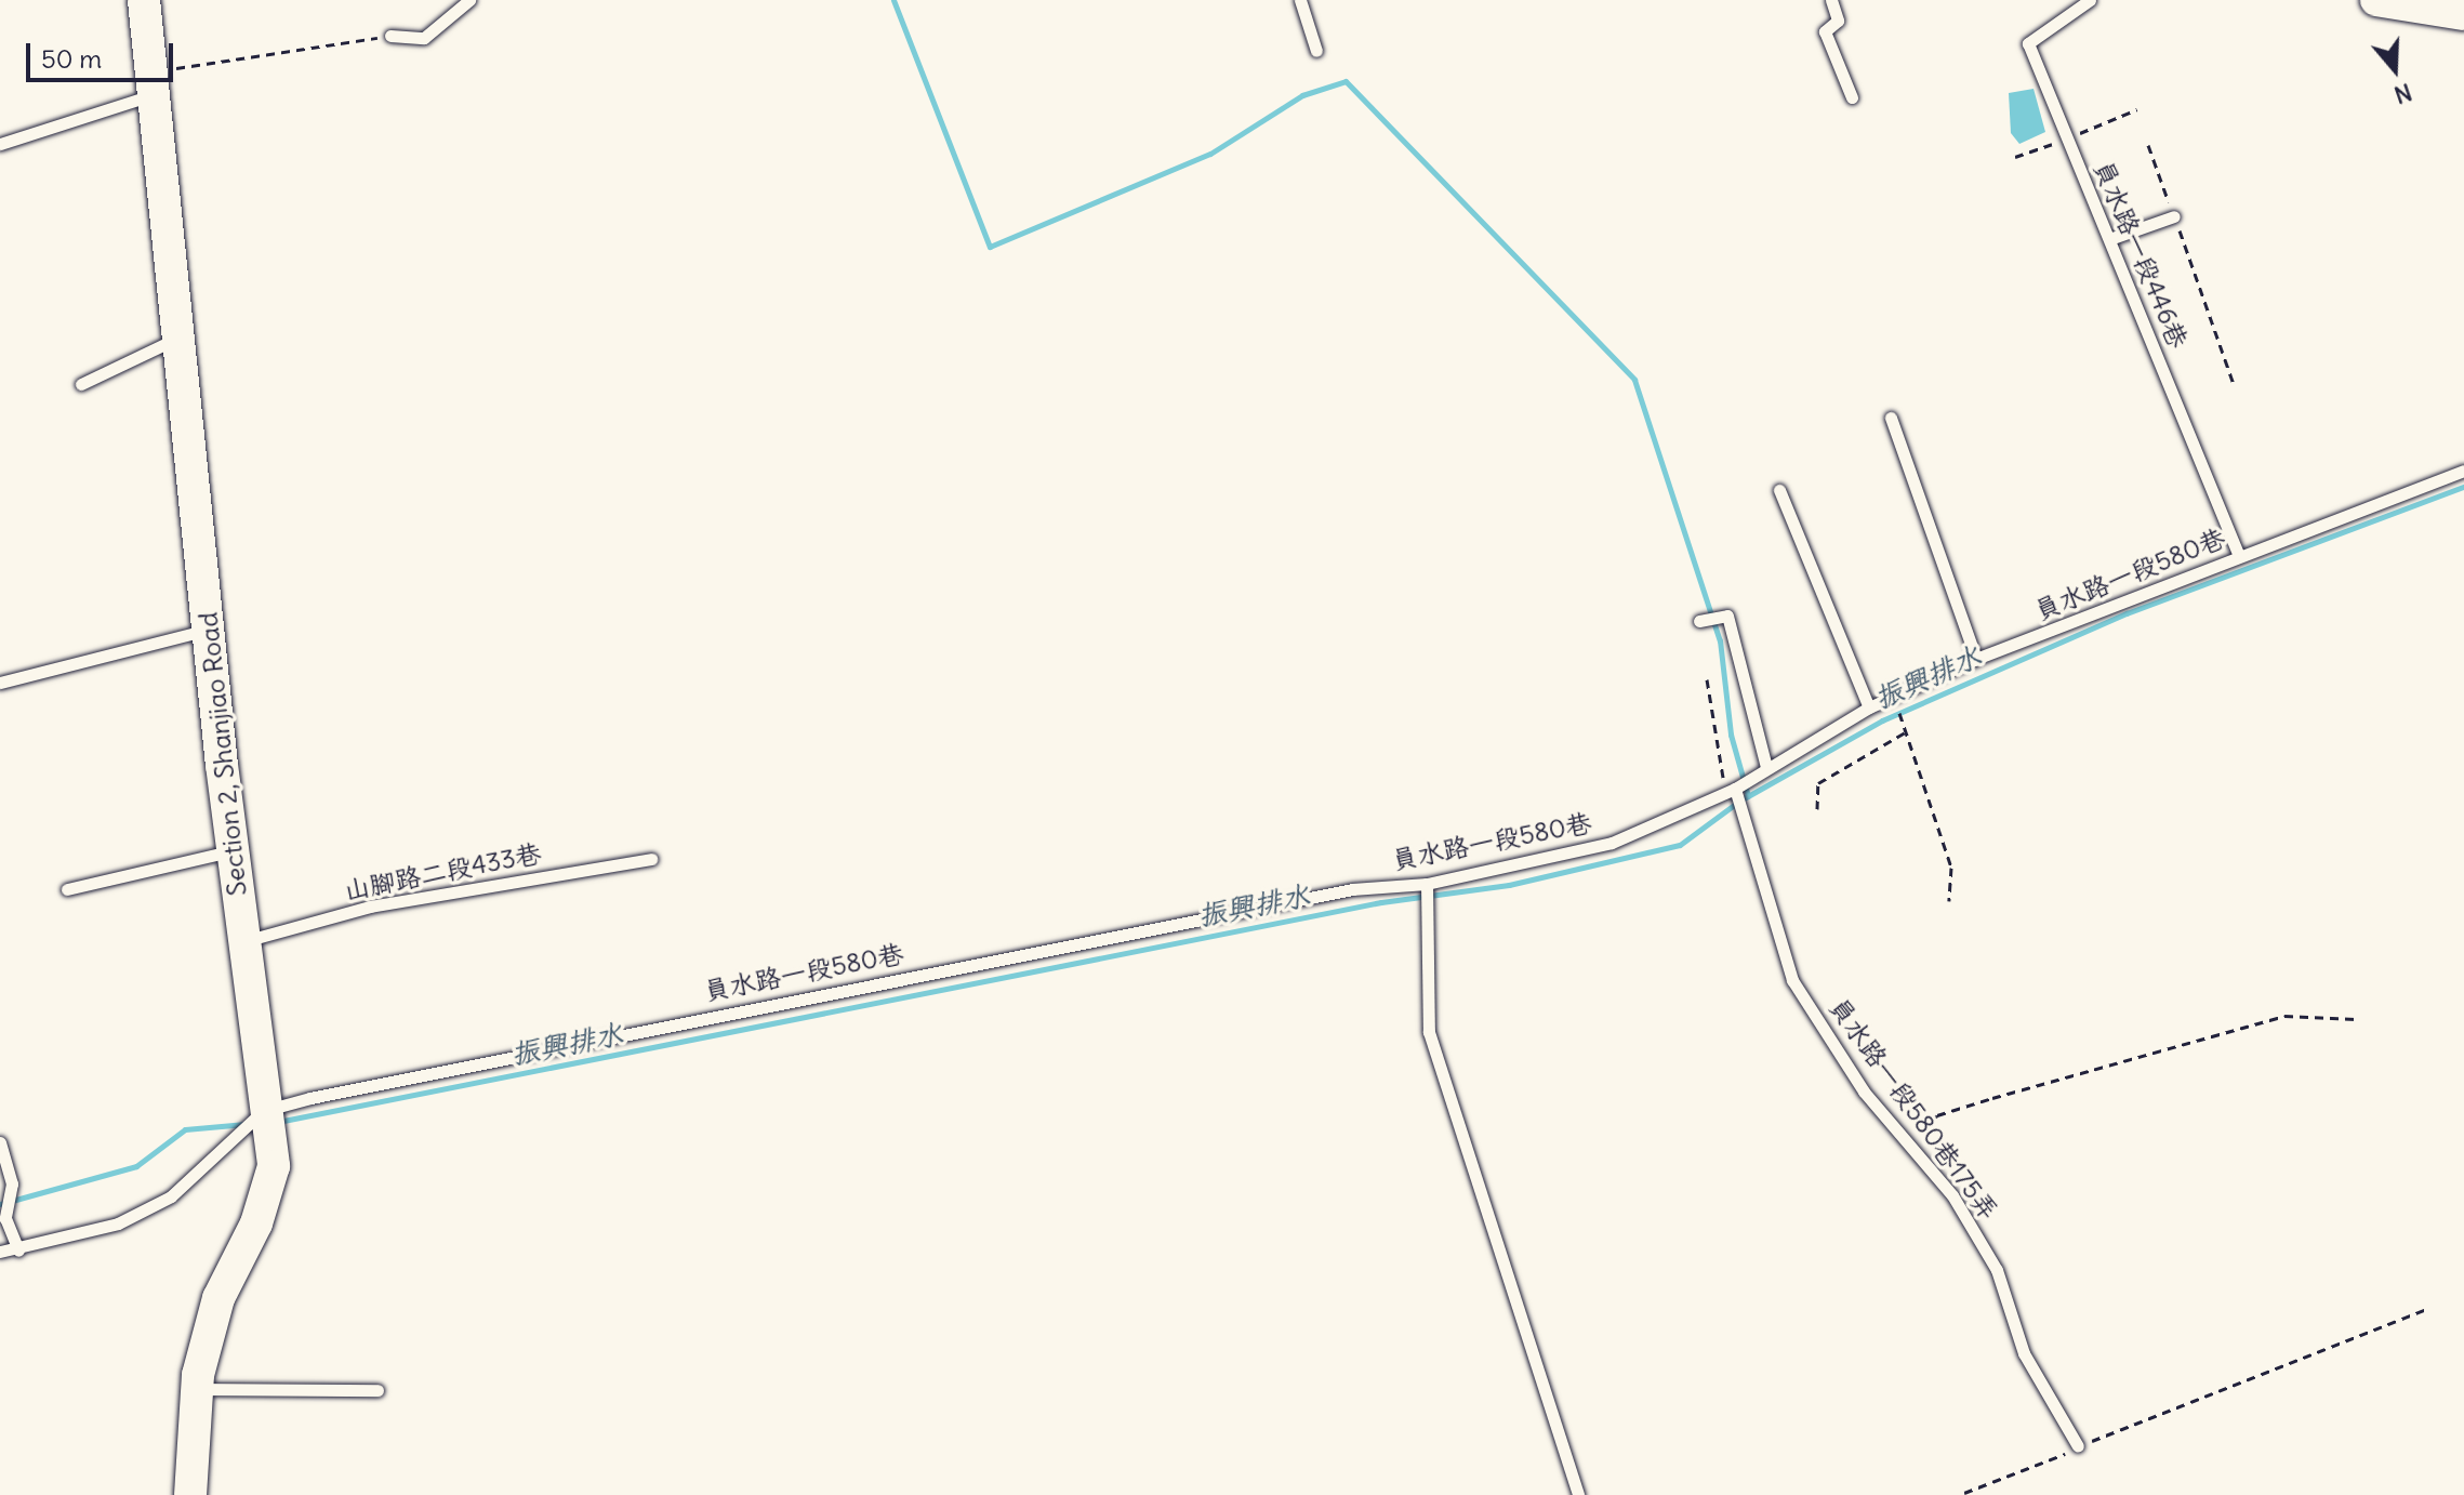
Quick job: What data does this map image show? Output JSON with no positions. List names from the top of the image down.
{
  "streets": {
    "main road": ["Section 2, Shanjiao Road"],
    "lane": [
      "員水路一段446巷",
      "員水路一段580巷",
      "山腳路二段433巷",
      "員水路一段580巷175弄"
    ]
  },
  "crossings": [
    ["員水路一段446巷", "員水路一段580巷"],
    ["員水路一段580巷", "Section 2, Shanjiao Road"],
    ["員水路一段580巷", "員水路一段580巷175弄"],
    ["Section 2, Shanjiao Road", "山腳路二段433巷"]
  ],
  "water": ["振興排水"],
  "scale_bar": "50 m",
  "north": "bottom"
}
